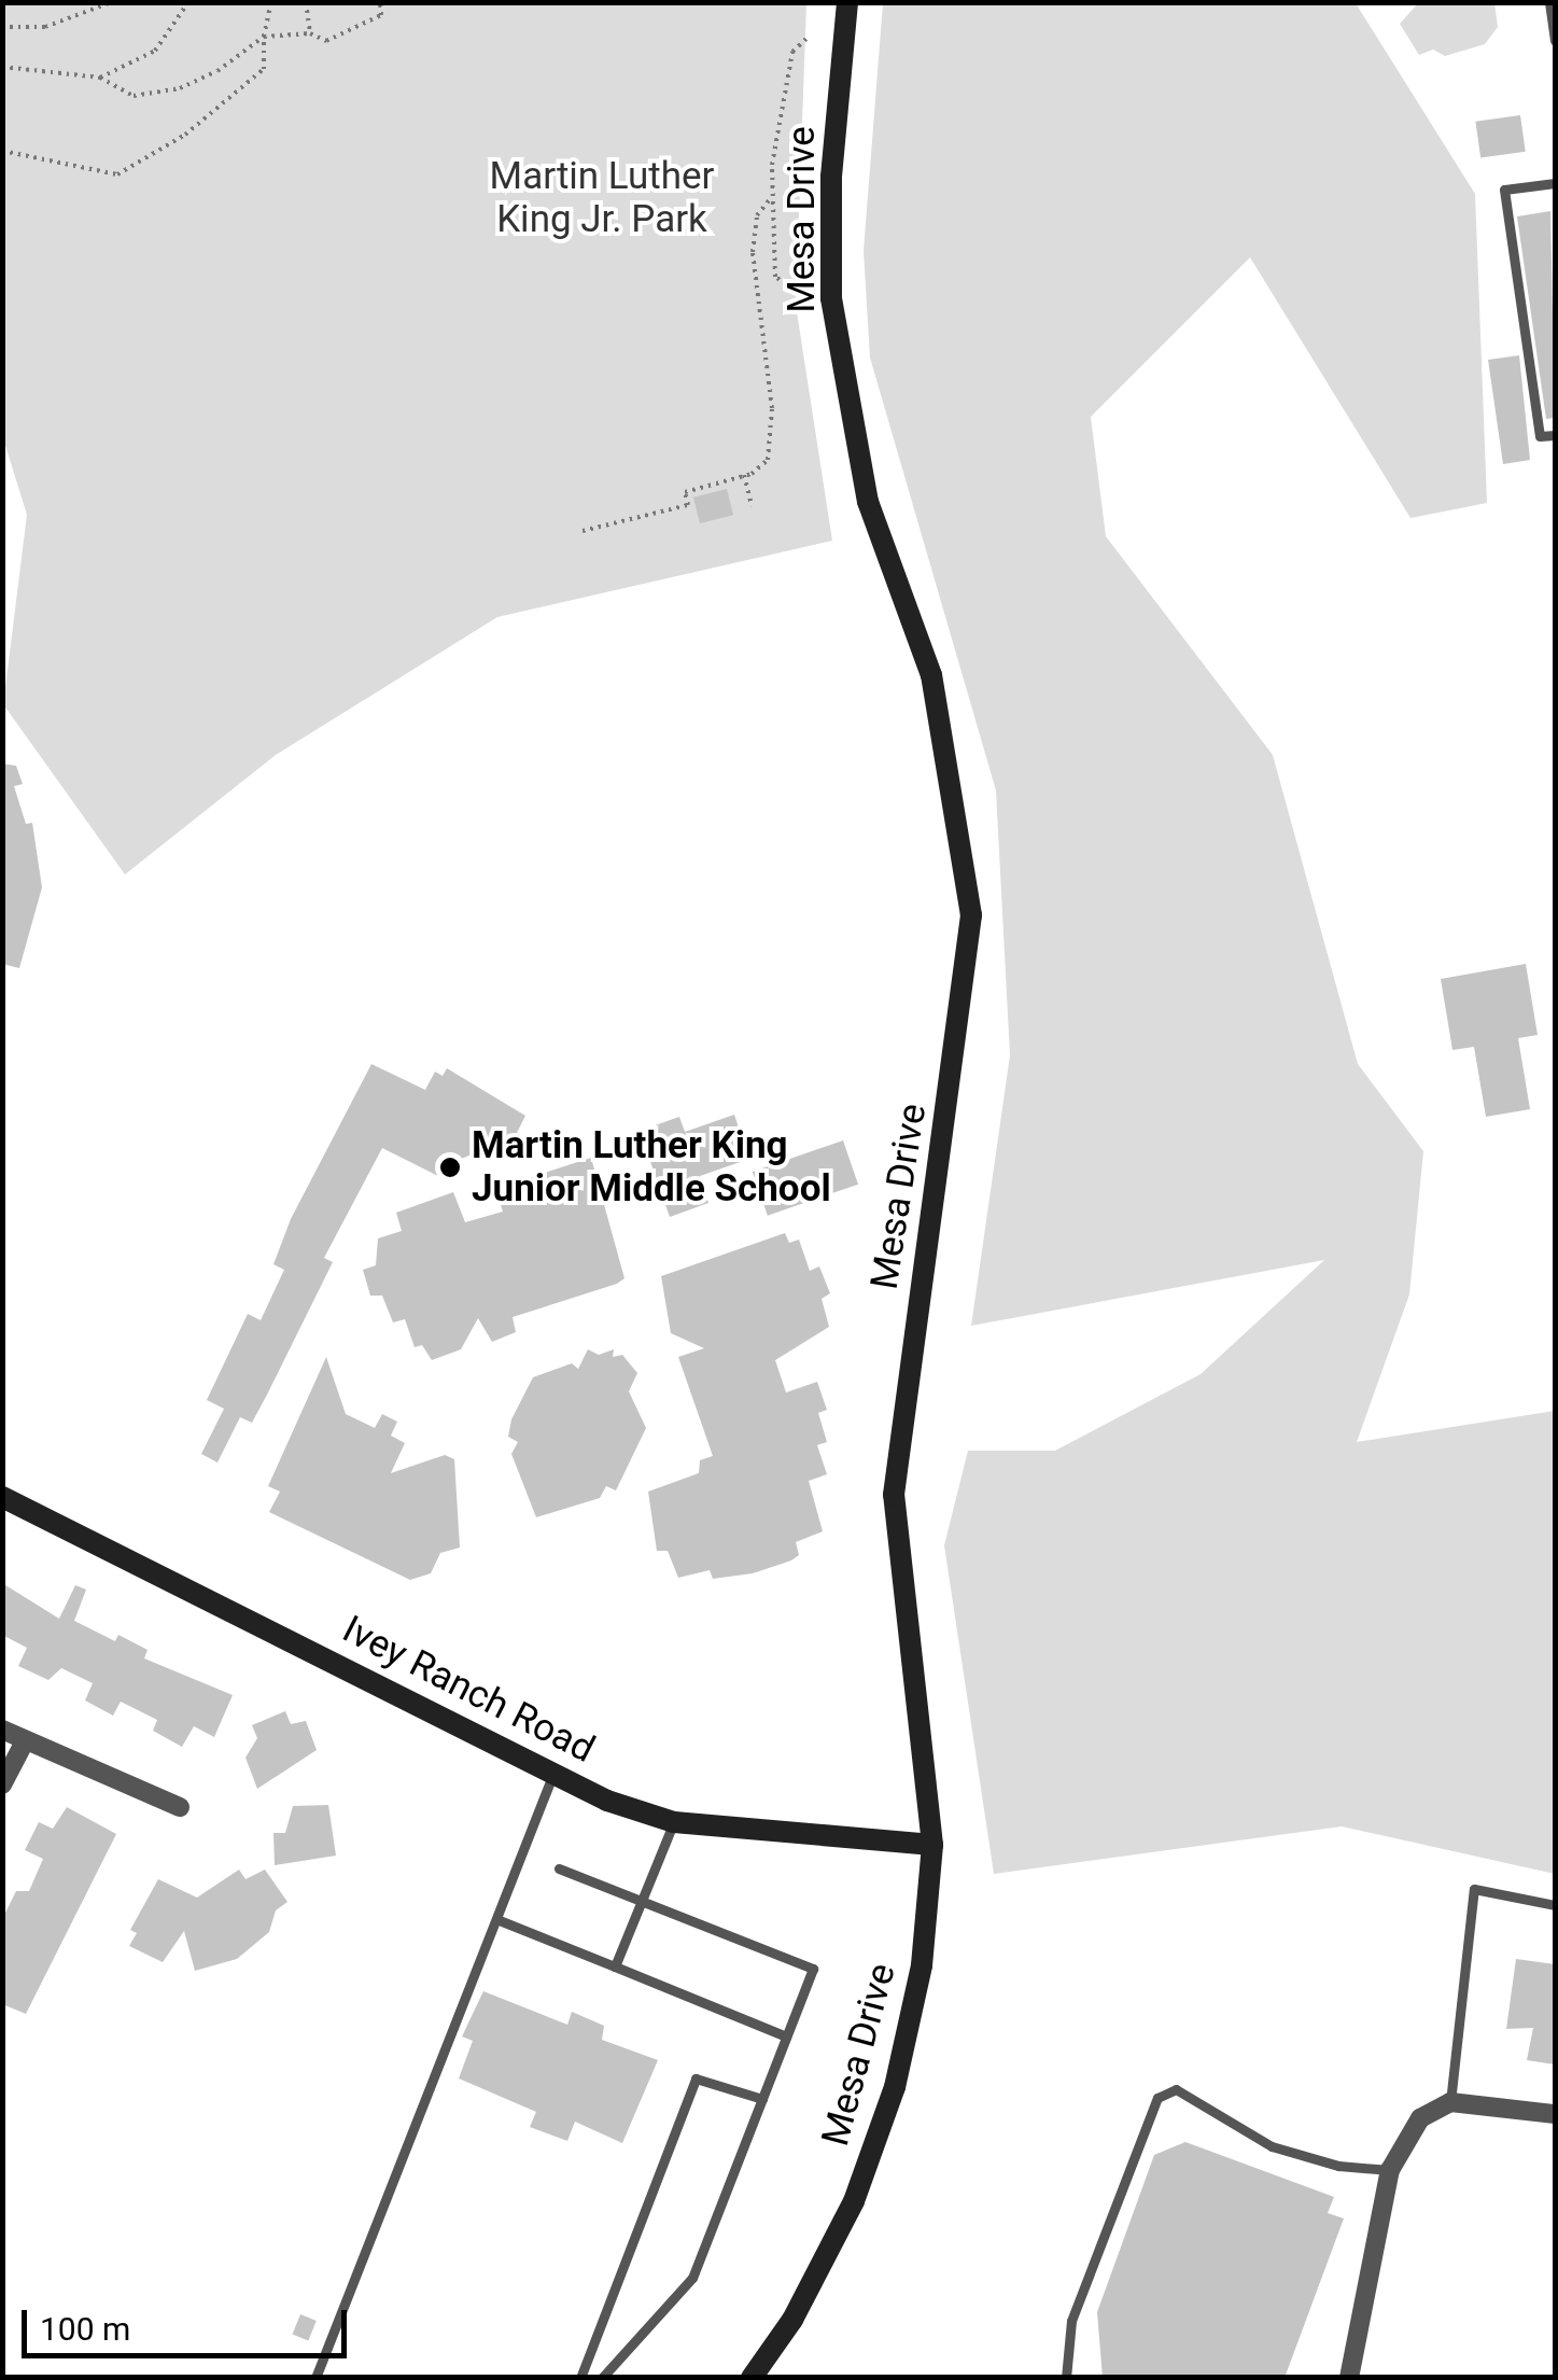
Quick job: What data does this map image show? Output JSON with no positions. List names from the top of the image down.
{
  "streets": {
    "main road": ["Mesa Drive", "Ivey Ranch Road"]
  },
  "crossings": [
    ["Mesa Drive", "Ivey Ranch Road"]
  ],
  "parks": ["Martin Luther King Jr. Park"],
  "places": ["Martin Luther King Junior Middle School"],
  "scale_bar": "100 m"
}
